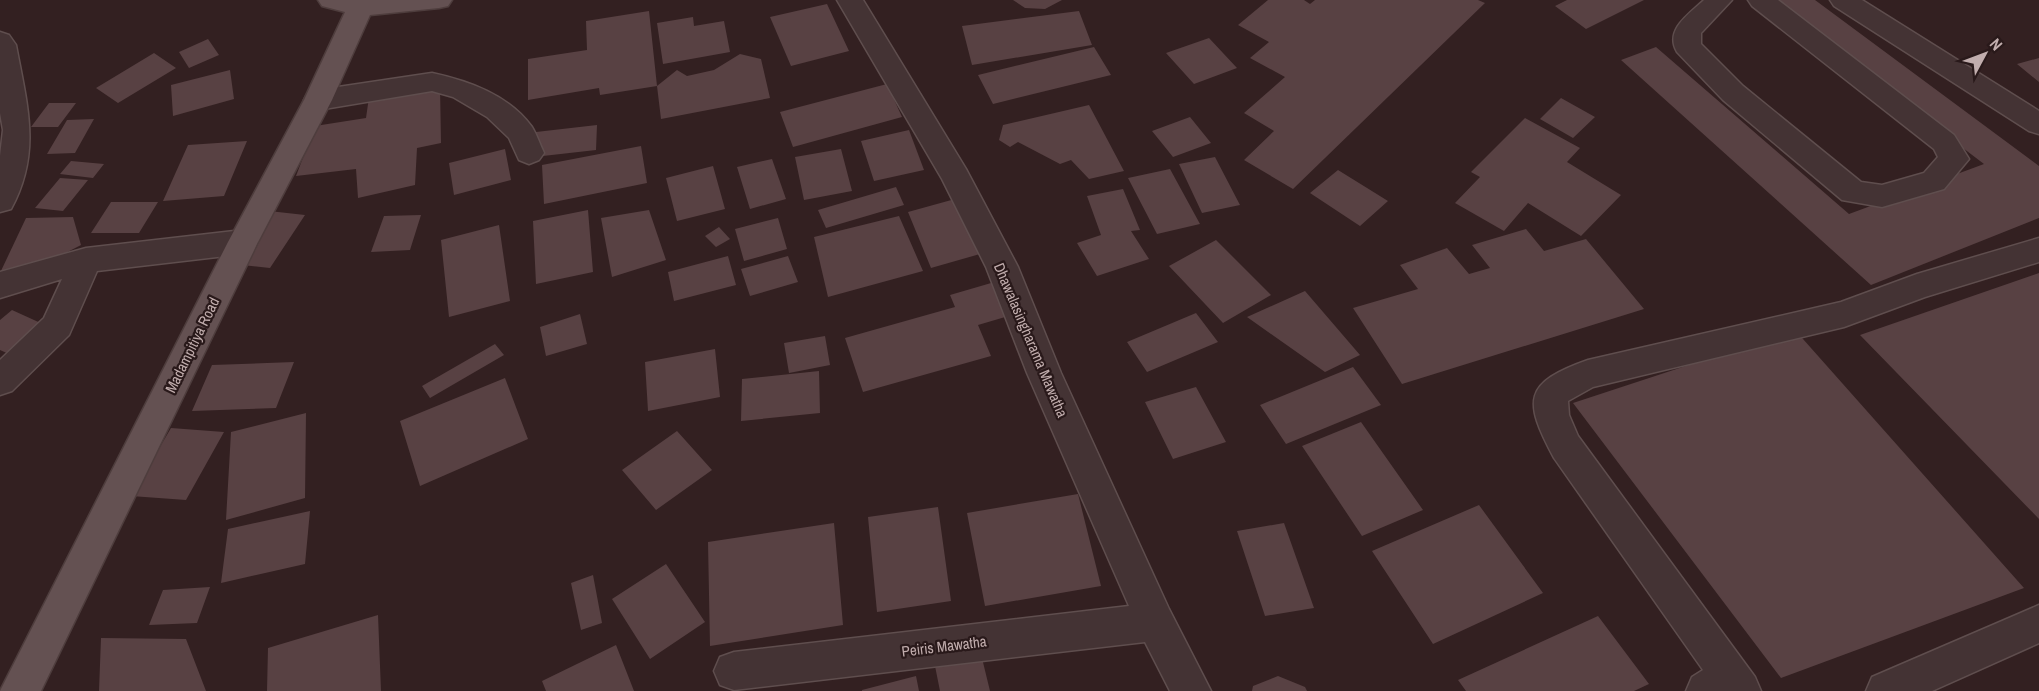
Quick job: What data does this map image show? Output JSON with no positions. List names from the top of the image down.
{
  "streets": {
    "main road": ["Madampitiya Road"],
    "street": ["Dhawalasingharama Mawatha", "Peiris Mawatha"]
  },
  "crossings": [
    ["Dhawalasingharama Mawatha", "Peiris Mawatha"]
  ],
  "north": "top right"
}
